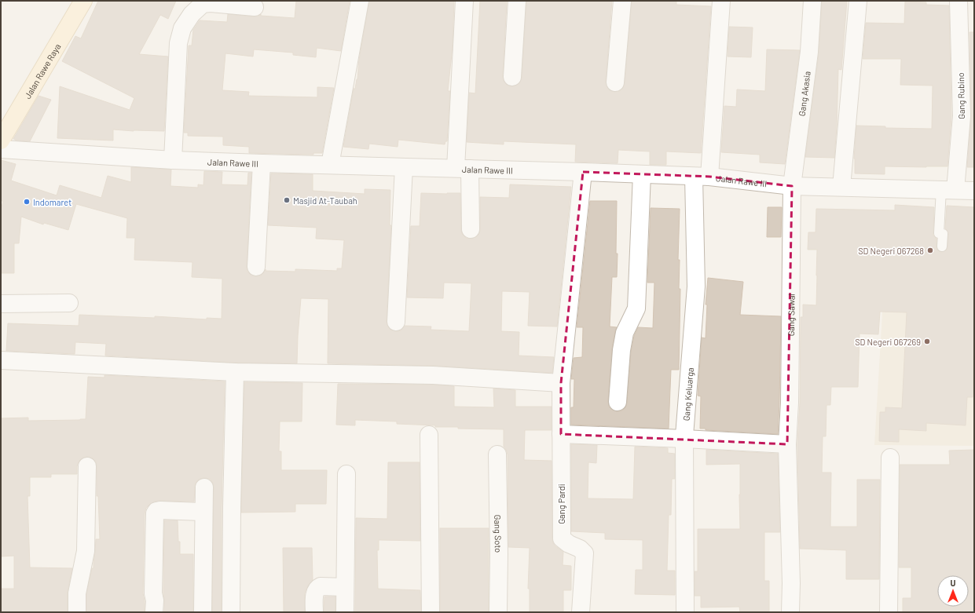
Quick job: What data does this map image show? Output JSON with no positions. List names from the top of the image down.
{
  "streets": {
    "street": [
      "Jalan Rawe Raya",
      "Gang Akasia",
      "Gang Rubino",
      "Jalan Rawe III",
      "Gang Sawal",
      "Gang Keluarga",
      "Gang Pardi",
      "Gang Soto"
    ]
  },
  "crossings": [
    ["Jalan Rawe Raya", "Jalan Rawe III"],
    ["Gang Akasia", "Jalan Rawe III"],
    ["Gang Akasia", "Gang Sawal"],
    ["Gang Rubino", "Jalan Rawe III"],
    ["Jalan Rawe III", "Gang Sawal"],
    ["Jalan Rawe III", "Gang Keluarga"],
    ["Jalan Rawe III", "Gang Pardi"]
  ],
  "places": [
    "Masjid At-Taubah",
    "Indomaret",
    "SD Negeri 067268",
    "SD Negeri 067269"
  ],
  "north": "top"
}
